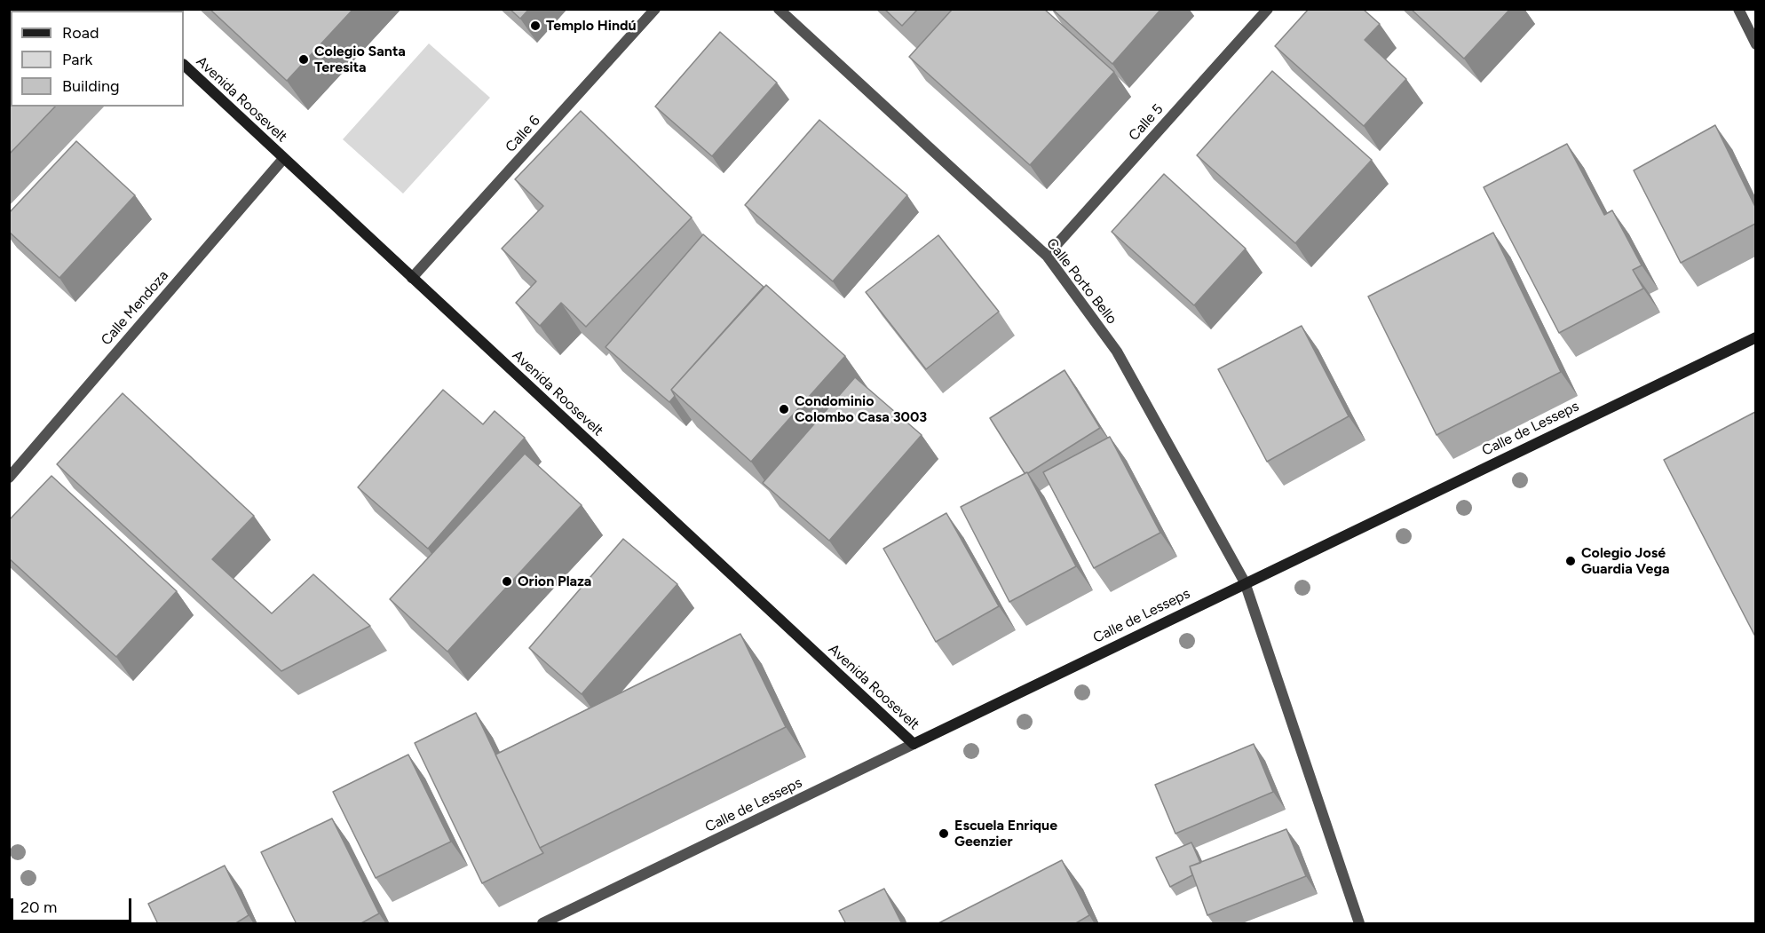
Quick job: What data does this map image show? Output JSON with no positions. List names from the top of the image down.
{
  "streets": {
    "main road": ["Avenida Roosevelt", "Calle de Lesseps"],
    "street": [
      "Calle 5",
      "Calle 6",
      "Calle Porto Bello",
      "Calle Mendoza"
    ]
  },
  "crossings": [
    ["Avenida Roosevelt", "Calle 6"],
    ["Avenida Roosevelt", "Calle Mendoza"],
    ["Avenida Roosevelt", "Calle de Lesseps"],
    ["Calle 5", "Calle Porto Bello"],
    ["Calle Porto Bello", "Calle de Lesseps"]
  ],
  "places": [
    "Templo Hindú",
    "Colegio Santa Teresita",
    "Condominio Colombo Casa 3003",
    "Colegio José Guardia Vega",
    "Orion Plaza",
    "Escuela Enrique Geenzier"
  ],
  "legend": ["Road", "Park", "Building"],
  "scale_bar": "20 m"
}
